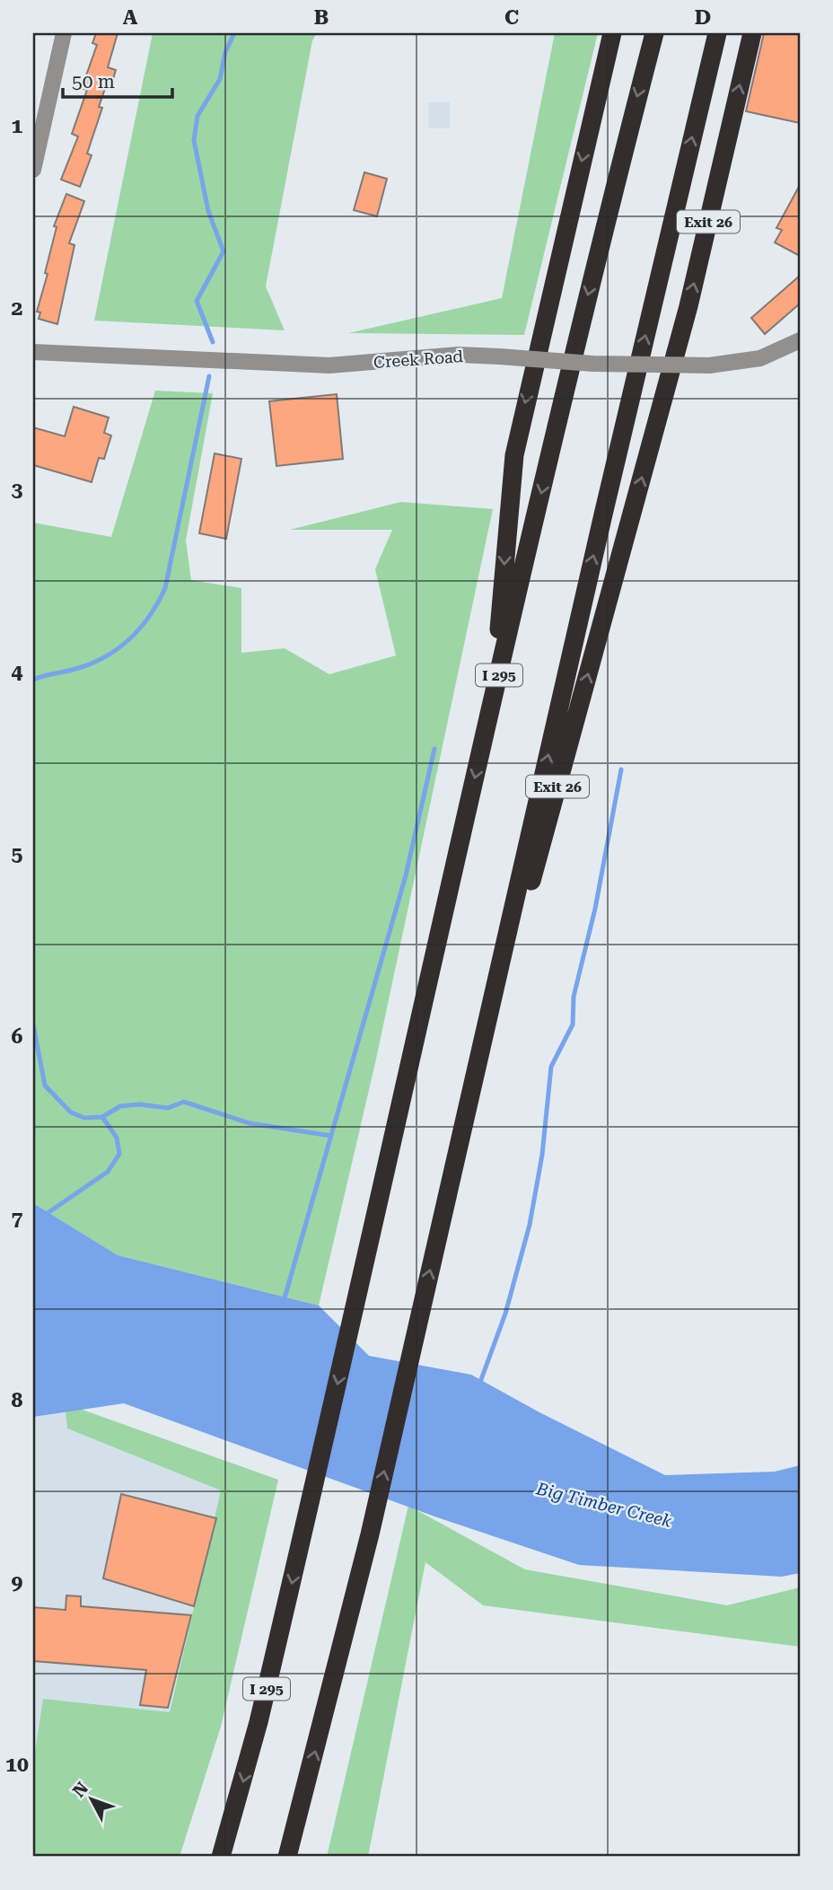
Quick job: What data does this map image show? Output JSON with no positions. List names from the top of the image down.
{
  "streets": {
    "highway": ["Exit 26", "I 295"],
    "street": ["Creek Road"]
  },
  "water": ["Big Timber Creek"],
  "scale_bar": "50 m",
  "north": "top left",
  "grid": {
    "columns": [
      "A",
      "B",
      "C",
      "D"
    ],
    "rows": [
      "1",
      "2",
      "3",
      "4",
      "5",
      "6",
      "7",
      "8",
      "9",
      "10"
    ]
  }
}
